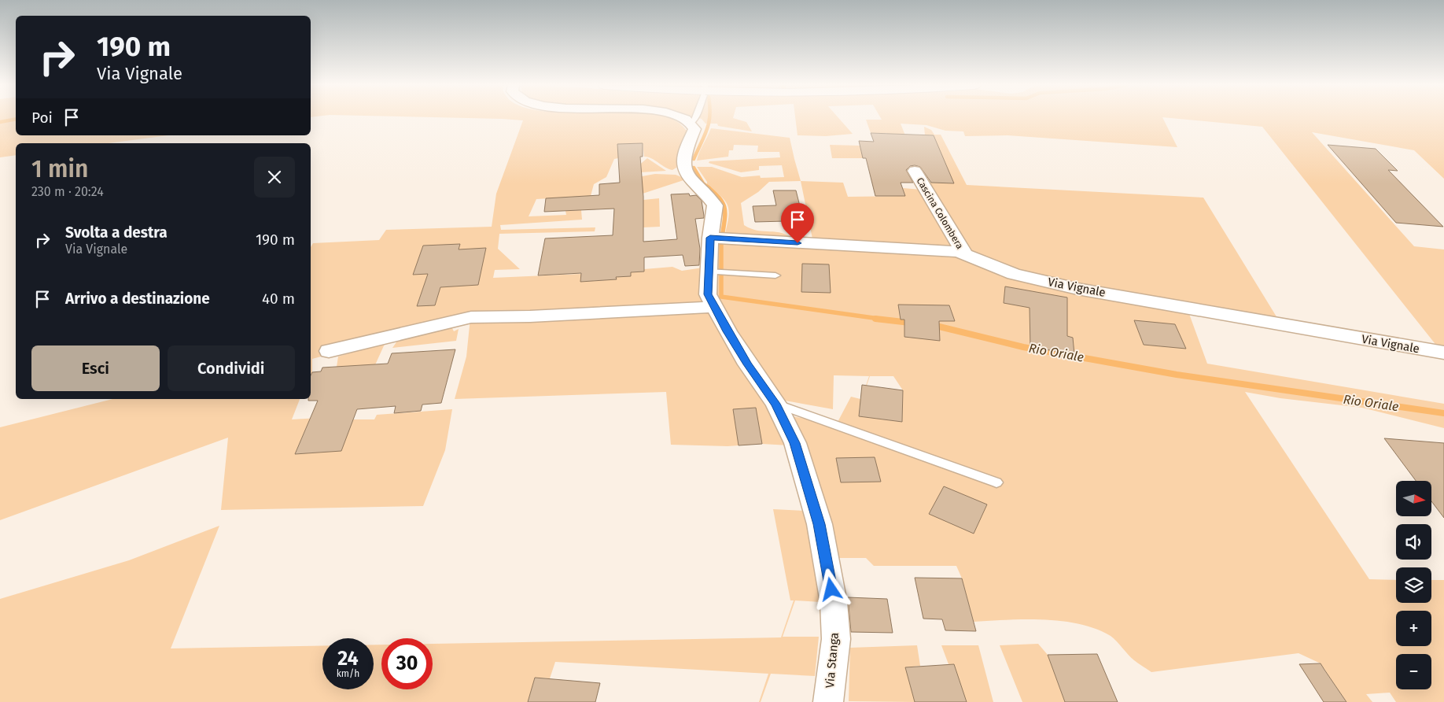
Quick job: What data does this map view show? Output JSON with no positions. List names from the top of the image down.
{
  "streets": {
    "street": ["Cascina Colombera", "Via Vignale", "Via Stanga"]
  },
  "crossings": [
    ["Cascina Colombera", "Via Vignale"],
    ["Via Vignale", "Via Stanga"]
  ],
  "water": ["Rio Oriale"],
  "north": "right",
  "page": {
    "turn": ["190 m", "Via Vignale"],
    "then": "Poi",
    "heading": ["1 min", "230 m · 20:24"],
    "list": [
      {
        "name": "Svolta a destra",
        "note": "Via Vignale",
        "value": "190 m"
      },
      {
        "name": "Arrivo a destinazione",
        "value": "40 m"
      }
    ],
    "buttons": ["Esci", "Condividi"],
    "map_buttons": ["+", "−"],
    "speed": "24 km/h",
    "limit": "30"
  }
}
